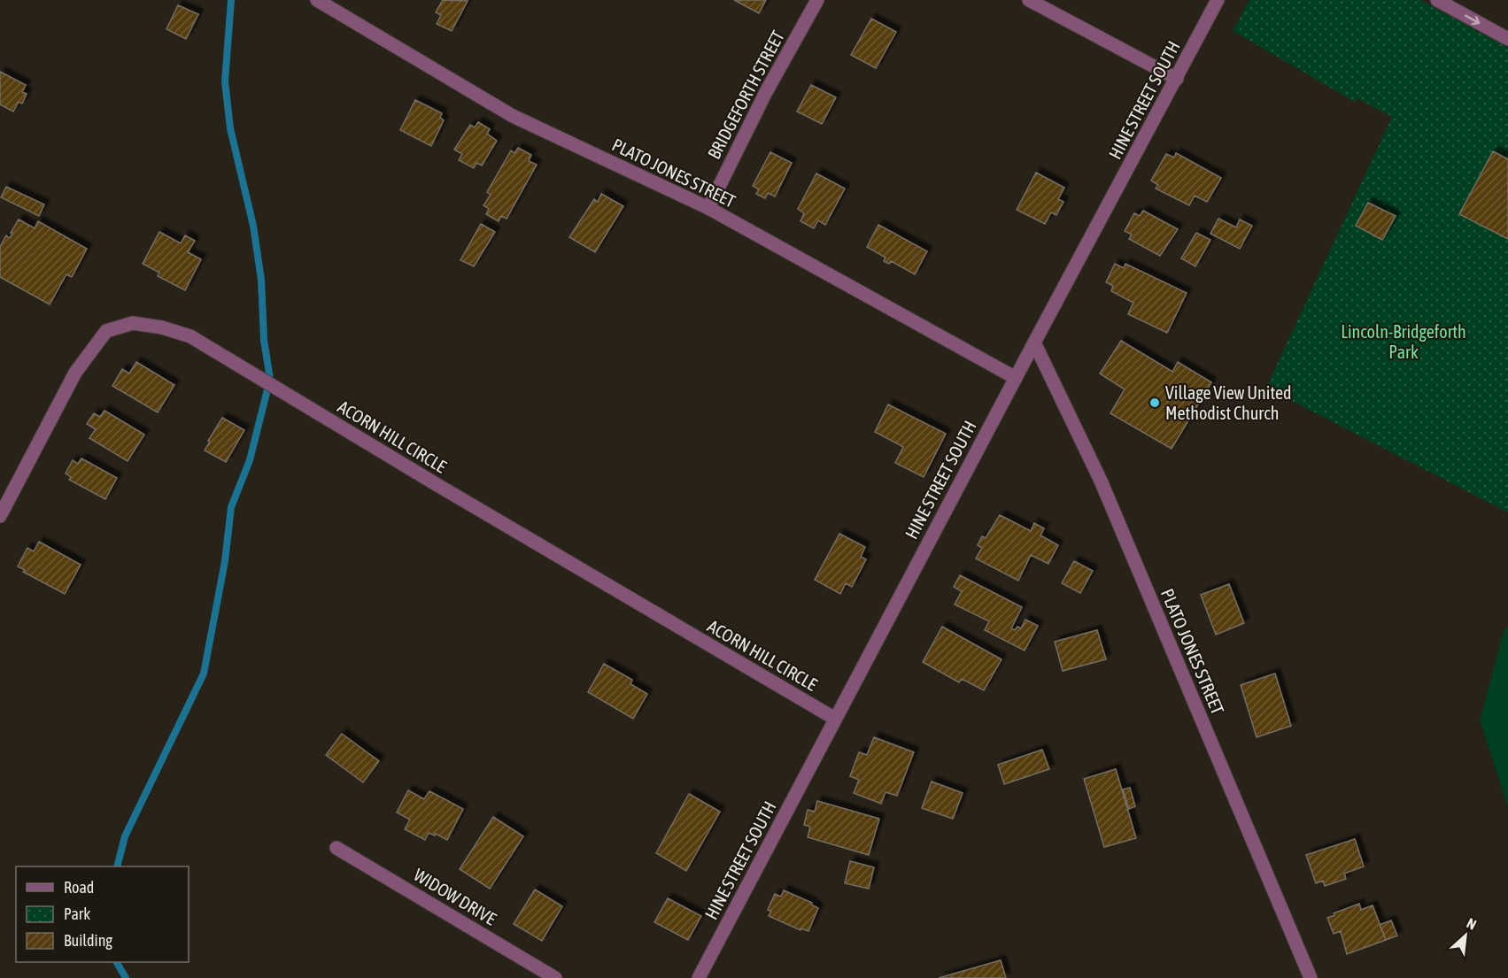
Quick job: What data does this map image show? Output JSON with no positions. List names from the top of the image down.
{
  "streets": {
    "street": [
      "BRIDGEFORTH STREET",
      "HINE STREET SOUTH",
      "PLATO JONES STREET",
      "ACORN HILL CIRCLE",
      "WIDOW DRIVE"
    ]
  },
  "crossings": [
    ["BRIDGEFORTH STREET", "PLATO JONES STREET"],
    ["HINE STREET SOUTH", "PLATO JONES STREET"],
    ["HINE STREET SOUTH", "ACORN HILL CIRCLE"]
  ],
  "parks": ["Lincoln-Bridgeforth Park"],
  "places": ["Village View United Methodist Church"],
  "legend": ["Road", "Park", "Building"],
  "north": "top right"
}
